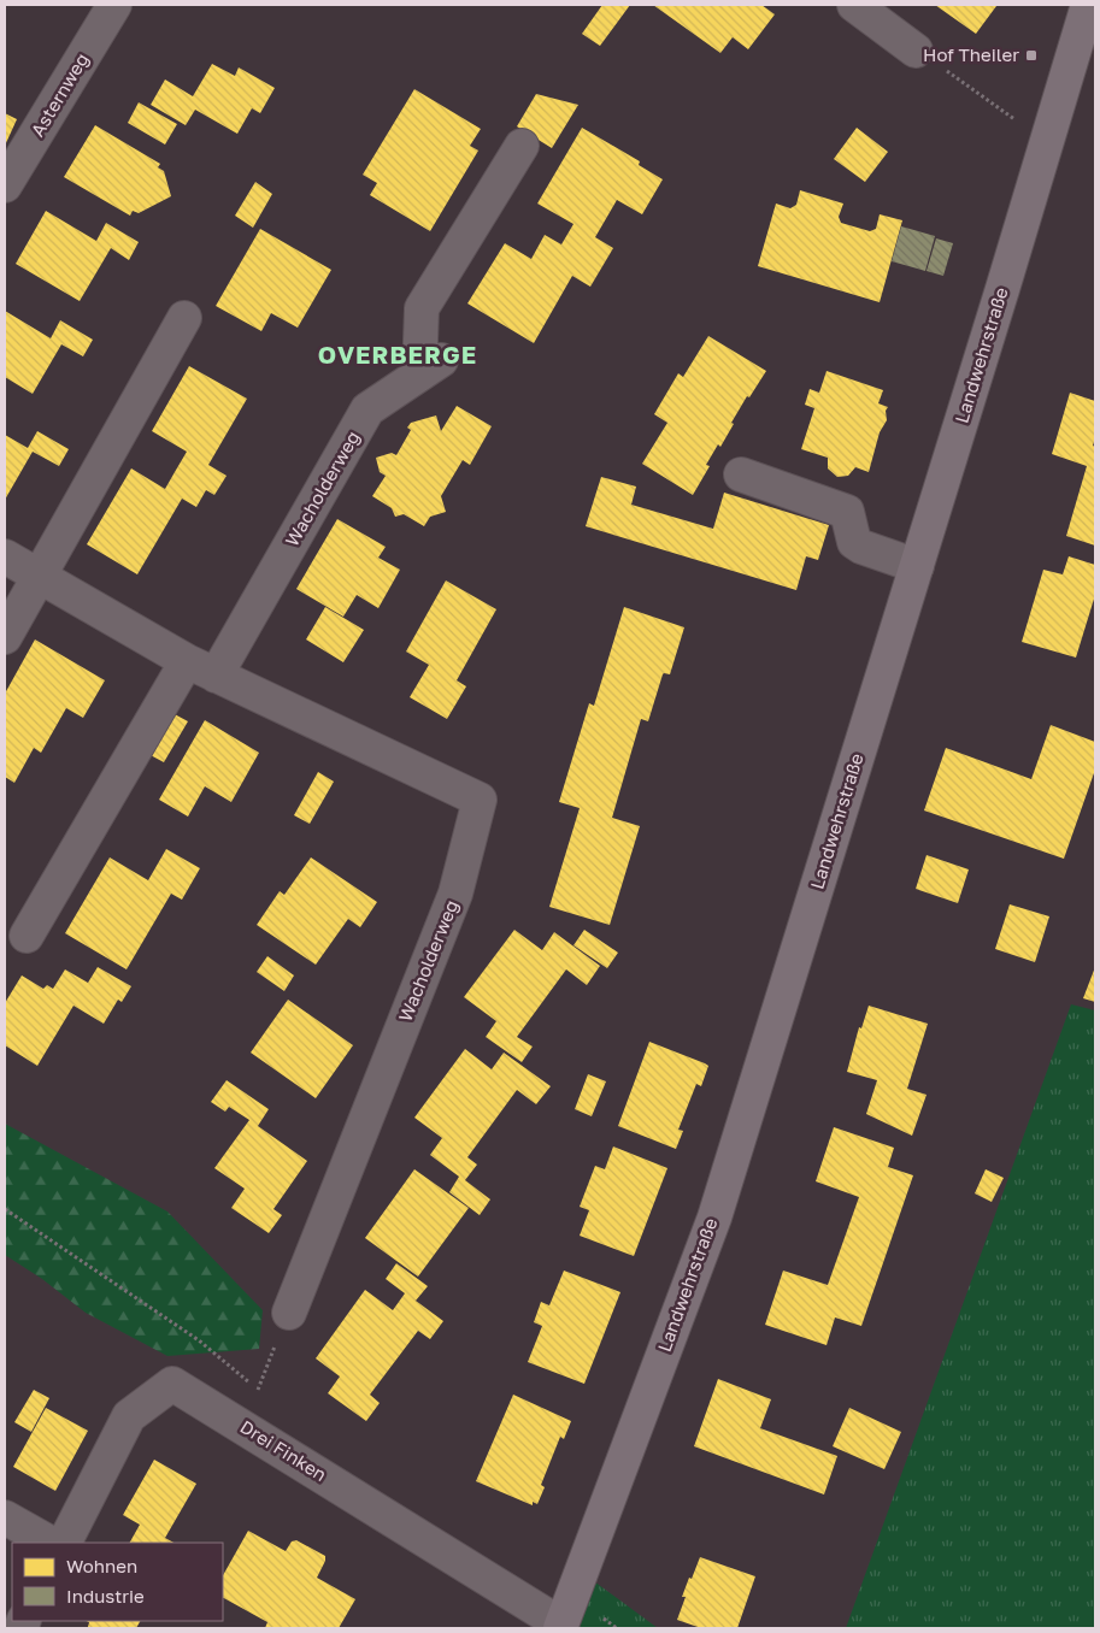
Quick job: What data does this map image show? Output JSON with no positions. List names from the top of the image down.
{
  "streets": {
    "main road": ["Landwehrstraße"],
    "street": ["Asternweg", "Wacholderweg", "Drei Finken"]
  },
  "crossings": [
    ["Landwehrstraße", "Drei Finken"]
  ],
  "districts": ["OVERBERGE"],
  "places": {
    "transit": ["Hof Theiler"]
  },
  "legend": ["Wohnen", "Industrie"]
}
